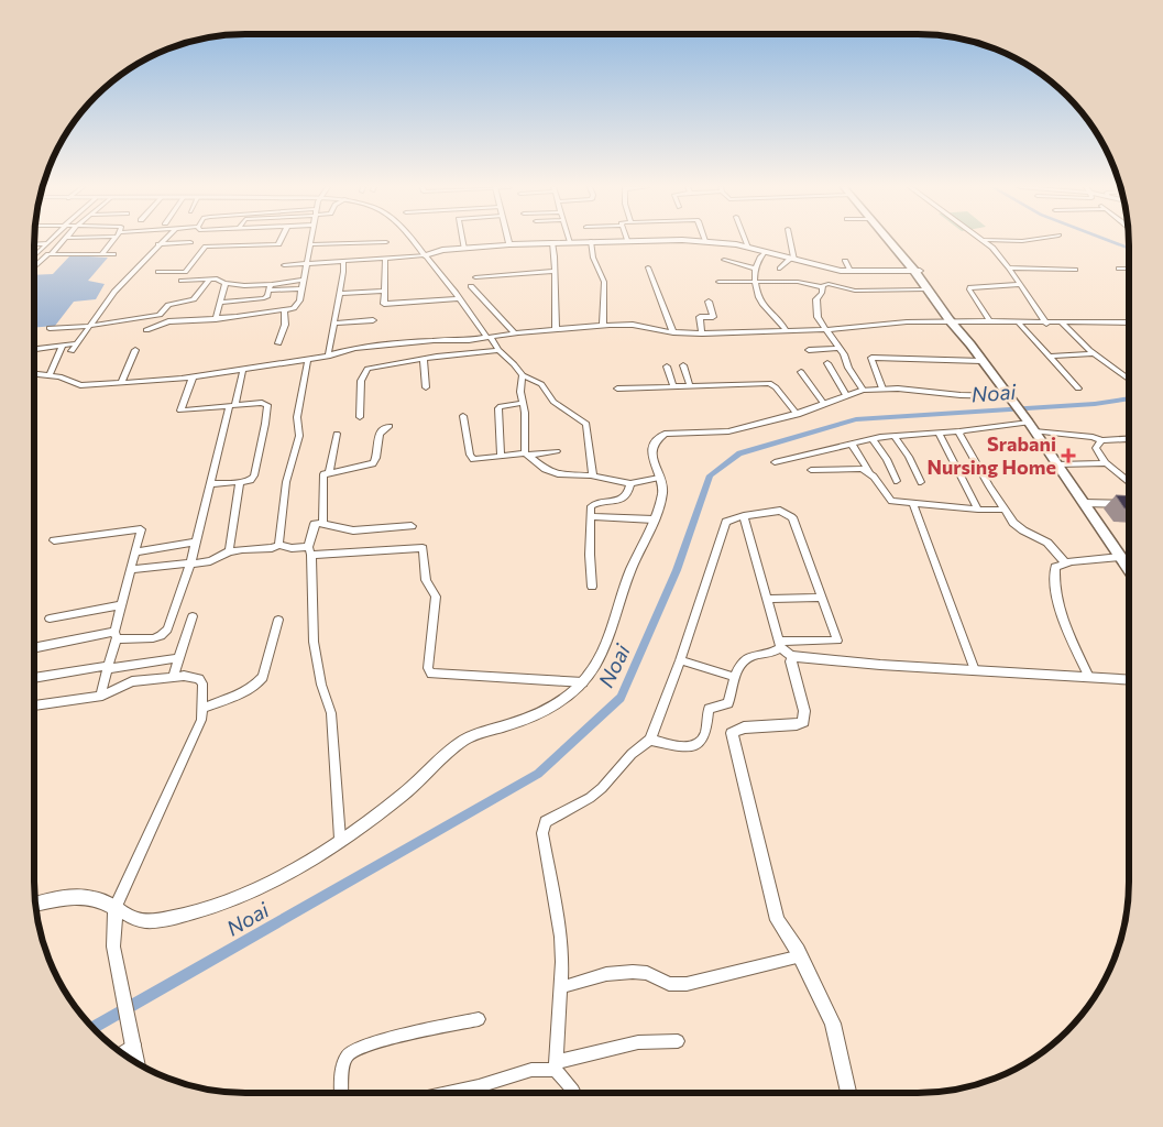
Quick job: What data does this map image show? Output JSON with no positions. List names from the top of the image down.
{
  "water": ["Noai"],
  "places": {
    "health": ["Srabani Nursing Home"]
  }
}
